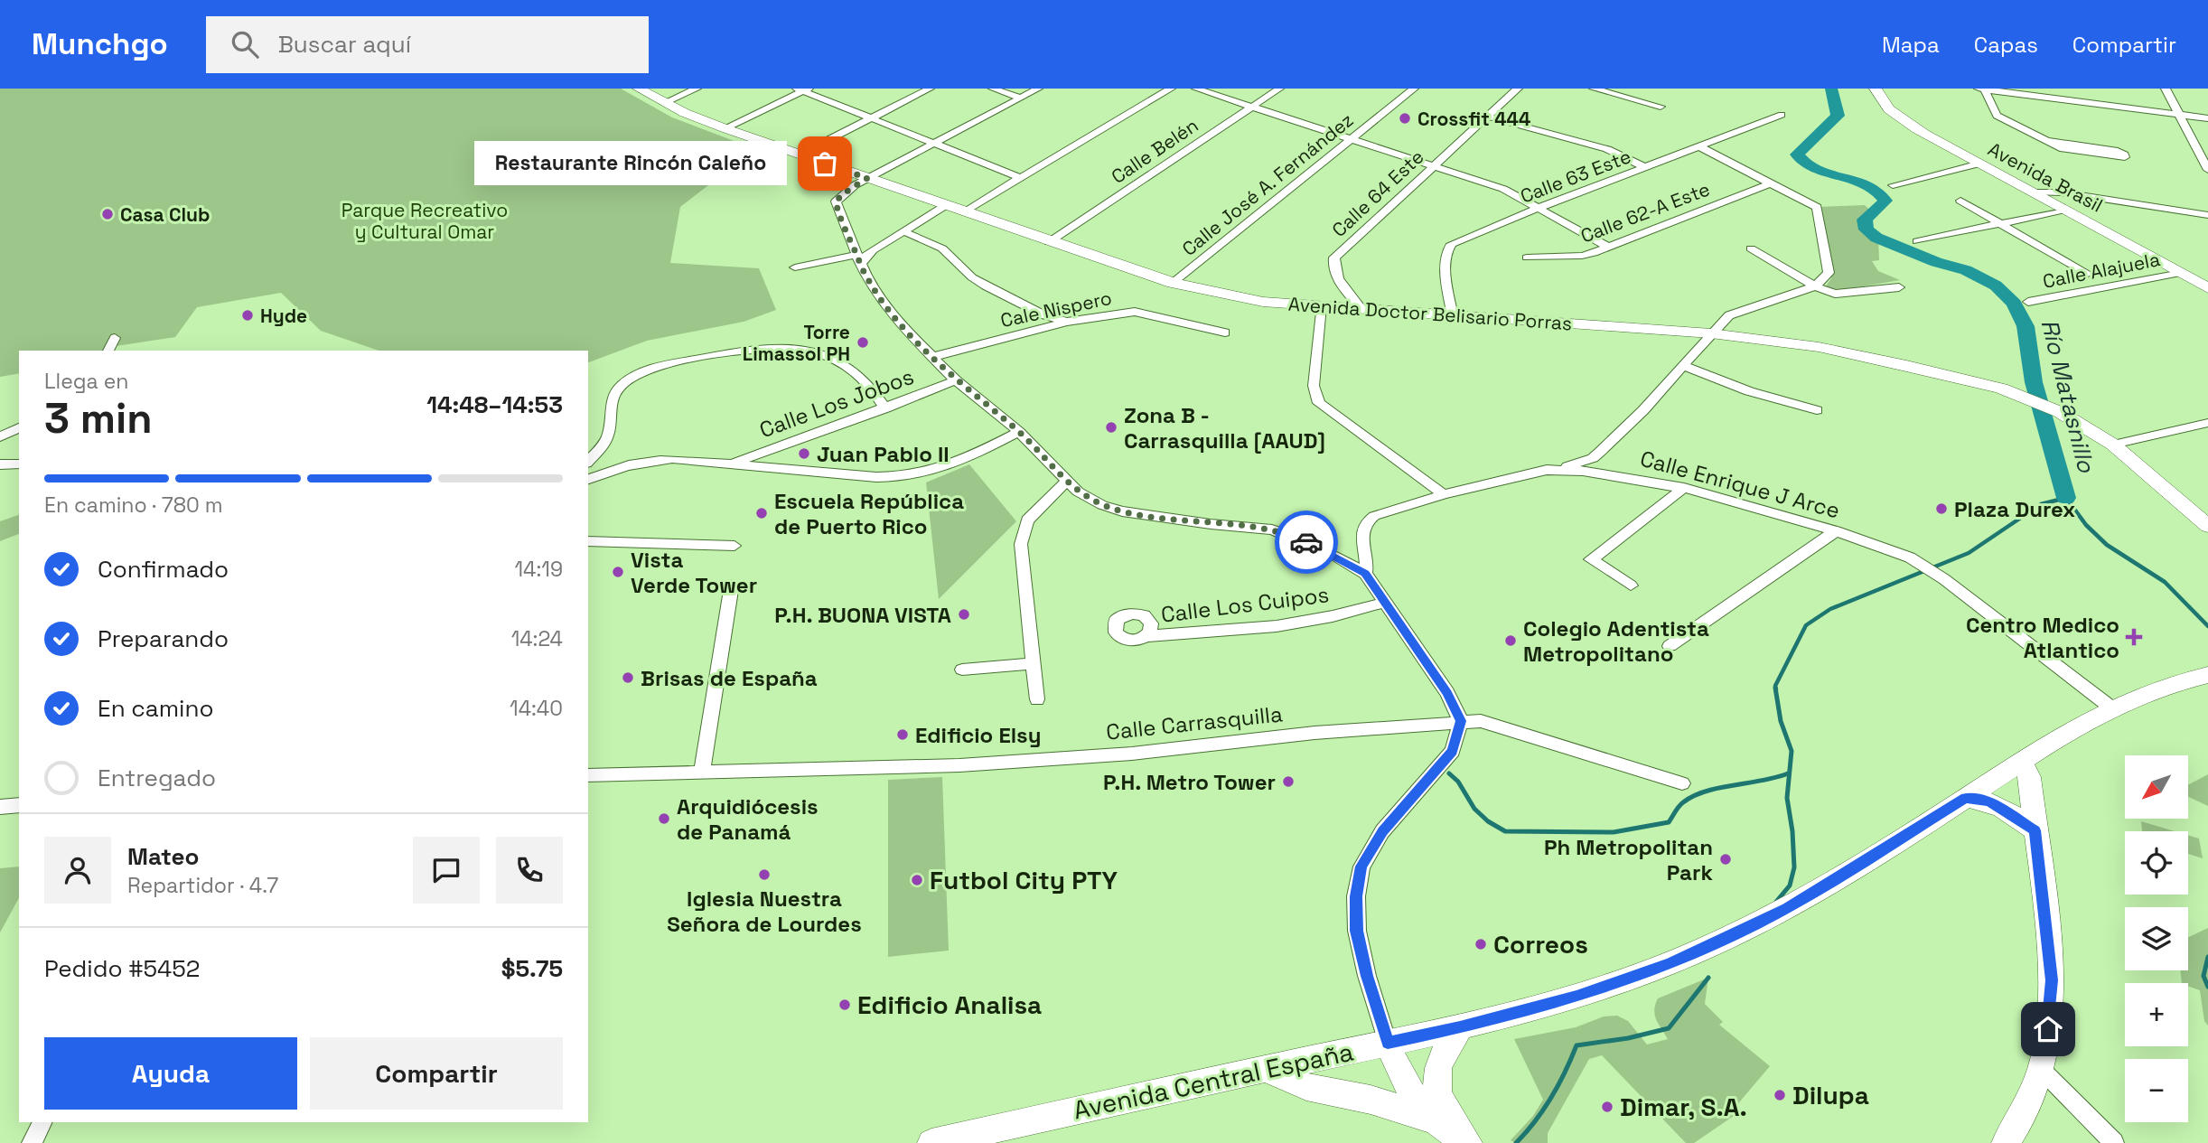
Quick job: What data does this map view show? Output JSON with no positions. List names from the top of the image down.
{
  "streets": {
    "main road": ["Avenida Doctor Belisario Porras", "Avenida Central España"],
    "street": [
      "Calle Belén",
      "Calle 63 Este",
      "Avenida Brasil",
      "Calle José A. Fernández",
      "Calle 64 Este",
      "Calle 62-A Este",
      "Calle Alajuela",
      "Cale Nispero",
      "Calle Los Jobos",
      "Calle Enrique J Arce",
      "Calle Los Cuipos",
      "Calle Carrasquilla"
    ]
  },
  "crossings": [
    ["Calle Belén", "Avenida Doctor Belisario Porras"],
    ["Calle 63 Este", "Avenida Doctor Belisario Porras"],
    ["Avenida Brasil", "Calle Alajuela"],
    ["Calle José A. Fernández", "Avenida Doctor Belisario Porras"],
    ["Calle 64 Este", "Avenida Doctor Belisario Porras"],
    ["Calle Enrique J Arce", "Avenida Central España"]
  ],
  "water": ["Río Matasnillo"],
  "parks": ["Parque Recreativo y Cultural Omar"],
  "places": {
    "other": [
      "Crossfit 444",
      "Restaurante Rincón Caleño",
      "Casa Club",
      "Hyde",
      "Torre Limassol PH",
      "Zona B - Carrasquilla [AAUD]",
      "Juan Pablo II",
      "Plaza Durex",
      "Escuela República de Puerto Rico",
      "Vista Verde Tower",
      "P.H. BUONA VISTA",
      "Colegio Adentista Metropolitano",
      "Brisas de España",
      "Edificio Elsy",
      "P.H. Metro Tower",
      "Arquidiócesis de Panamá",
      "Ph Metropolitan Park",
      "Iglesia Nuestra Señora de Lourdes",
      "Futbol City PTY",
      "Correos",
      "Edificio Analisa",
      "Dilupa",
      "Dimar, S.A."
    ],
    "health": ["Centro Medico Atlantico"]
  },
  "north": "bottom left",
  "page": {
    "header": "Munchgo",
    "search": "Buscar aquí",
    "nav": ["Mapa", "Capas", "Compartir"],
    "bubble": "Restaurante Rincón Caleño",
    "heading": ["3 min", "Llega en", "14:48–14:53"],
    "panel": [
      "Mateo",
      "Repartidor · 4.7",
      "Pedido #5452",
      "$5.75"
    ],
    "bar": "En camino · 780 m",
    "list": [
      ["Confirmado", "14:19"],
      ["Preparando", "14:24"],
      ["En camino", "14:40"],
      "Entregado"
    ],
    "map_buttons": ["+", "−"],
    "buttons": ["Ayuda", "Compartir"]
  }
}
